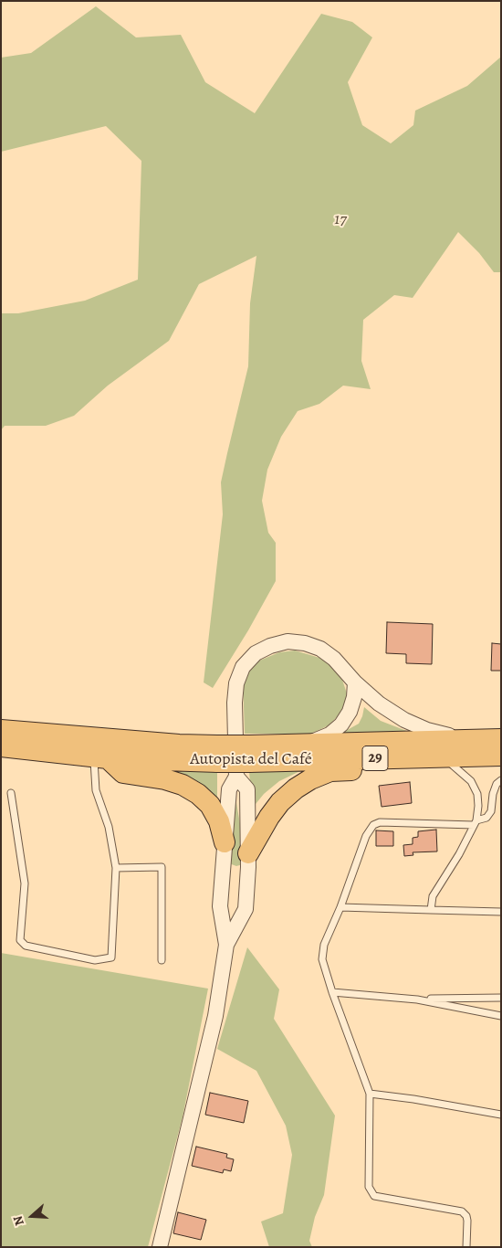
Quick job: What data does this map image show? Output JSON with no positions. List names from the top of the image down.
{
  "streets": {
    "highway": ["29", "Autopista del Café"]
  },
  "parks": ["17"],
  "north": "left"
}
